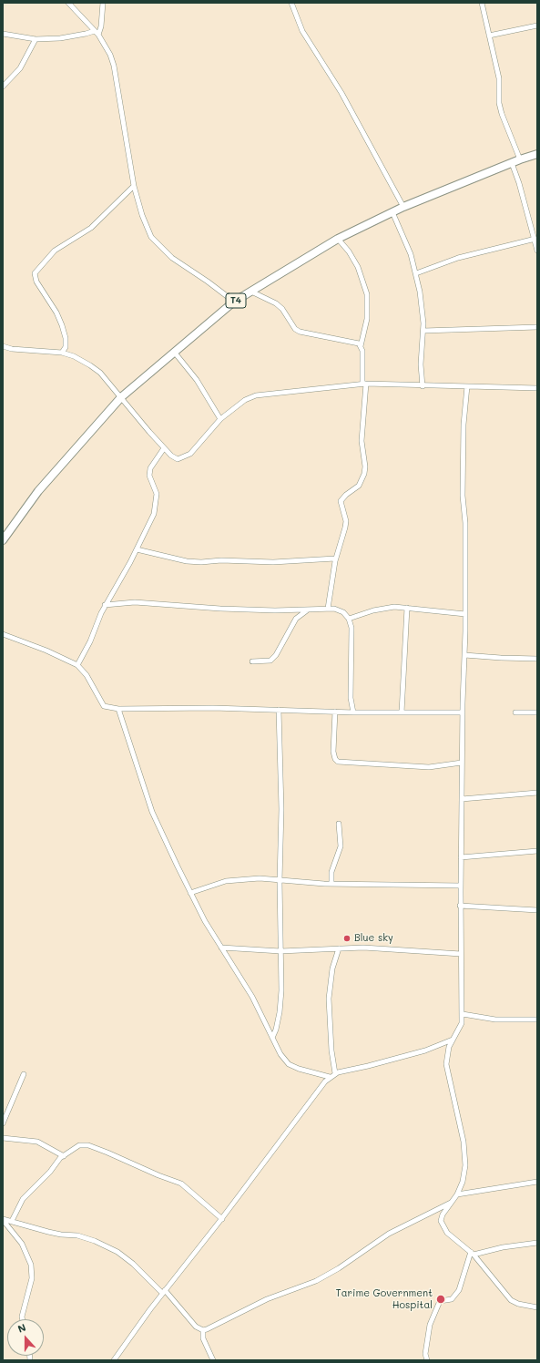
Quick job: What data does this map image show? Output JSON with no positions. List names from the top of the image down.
{
  "streets": {
    "highway": ["T4"]
  },
  "places": ["Blue sky", "Tarime Government Hospital"],
  "north": "top"
}
